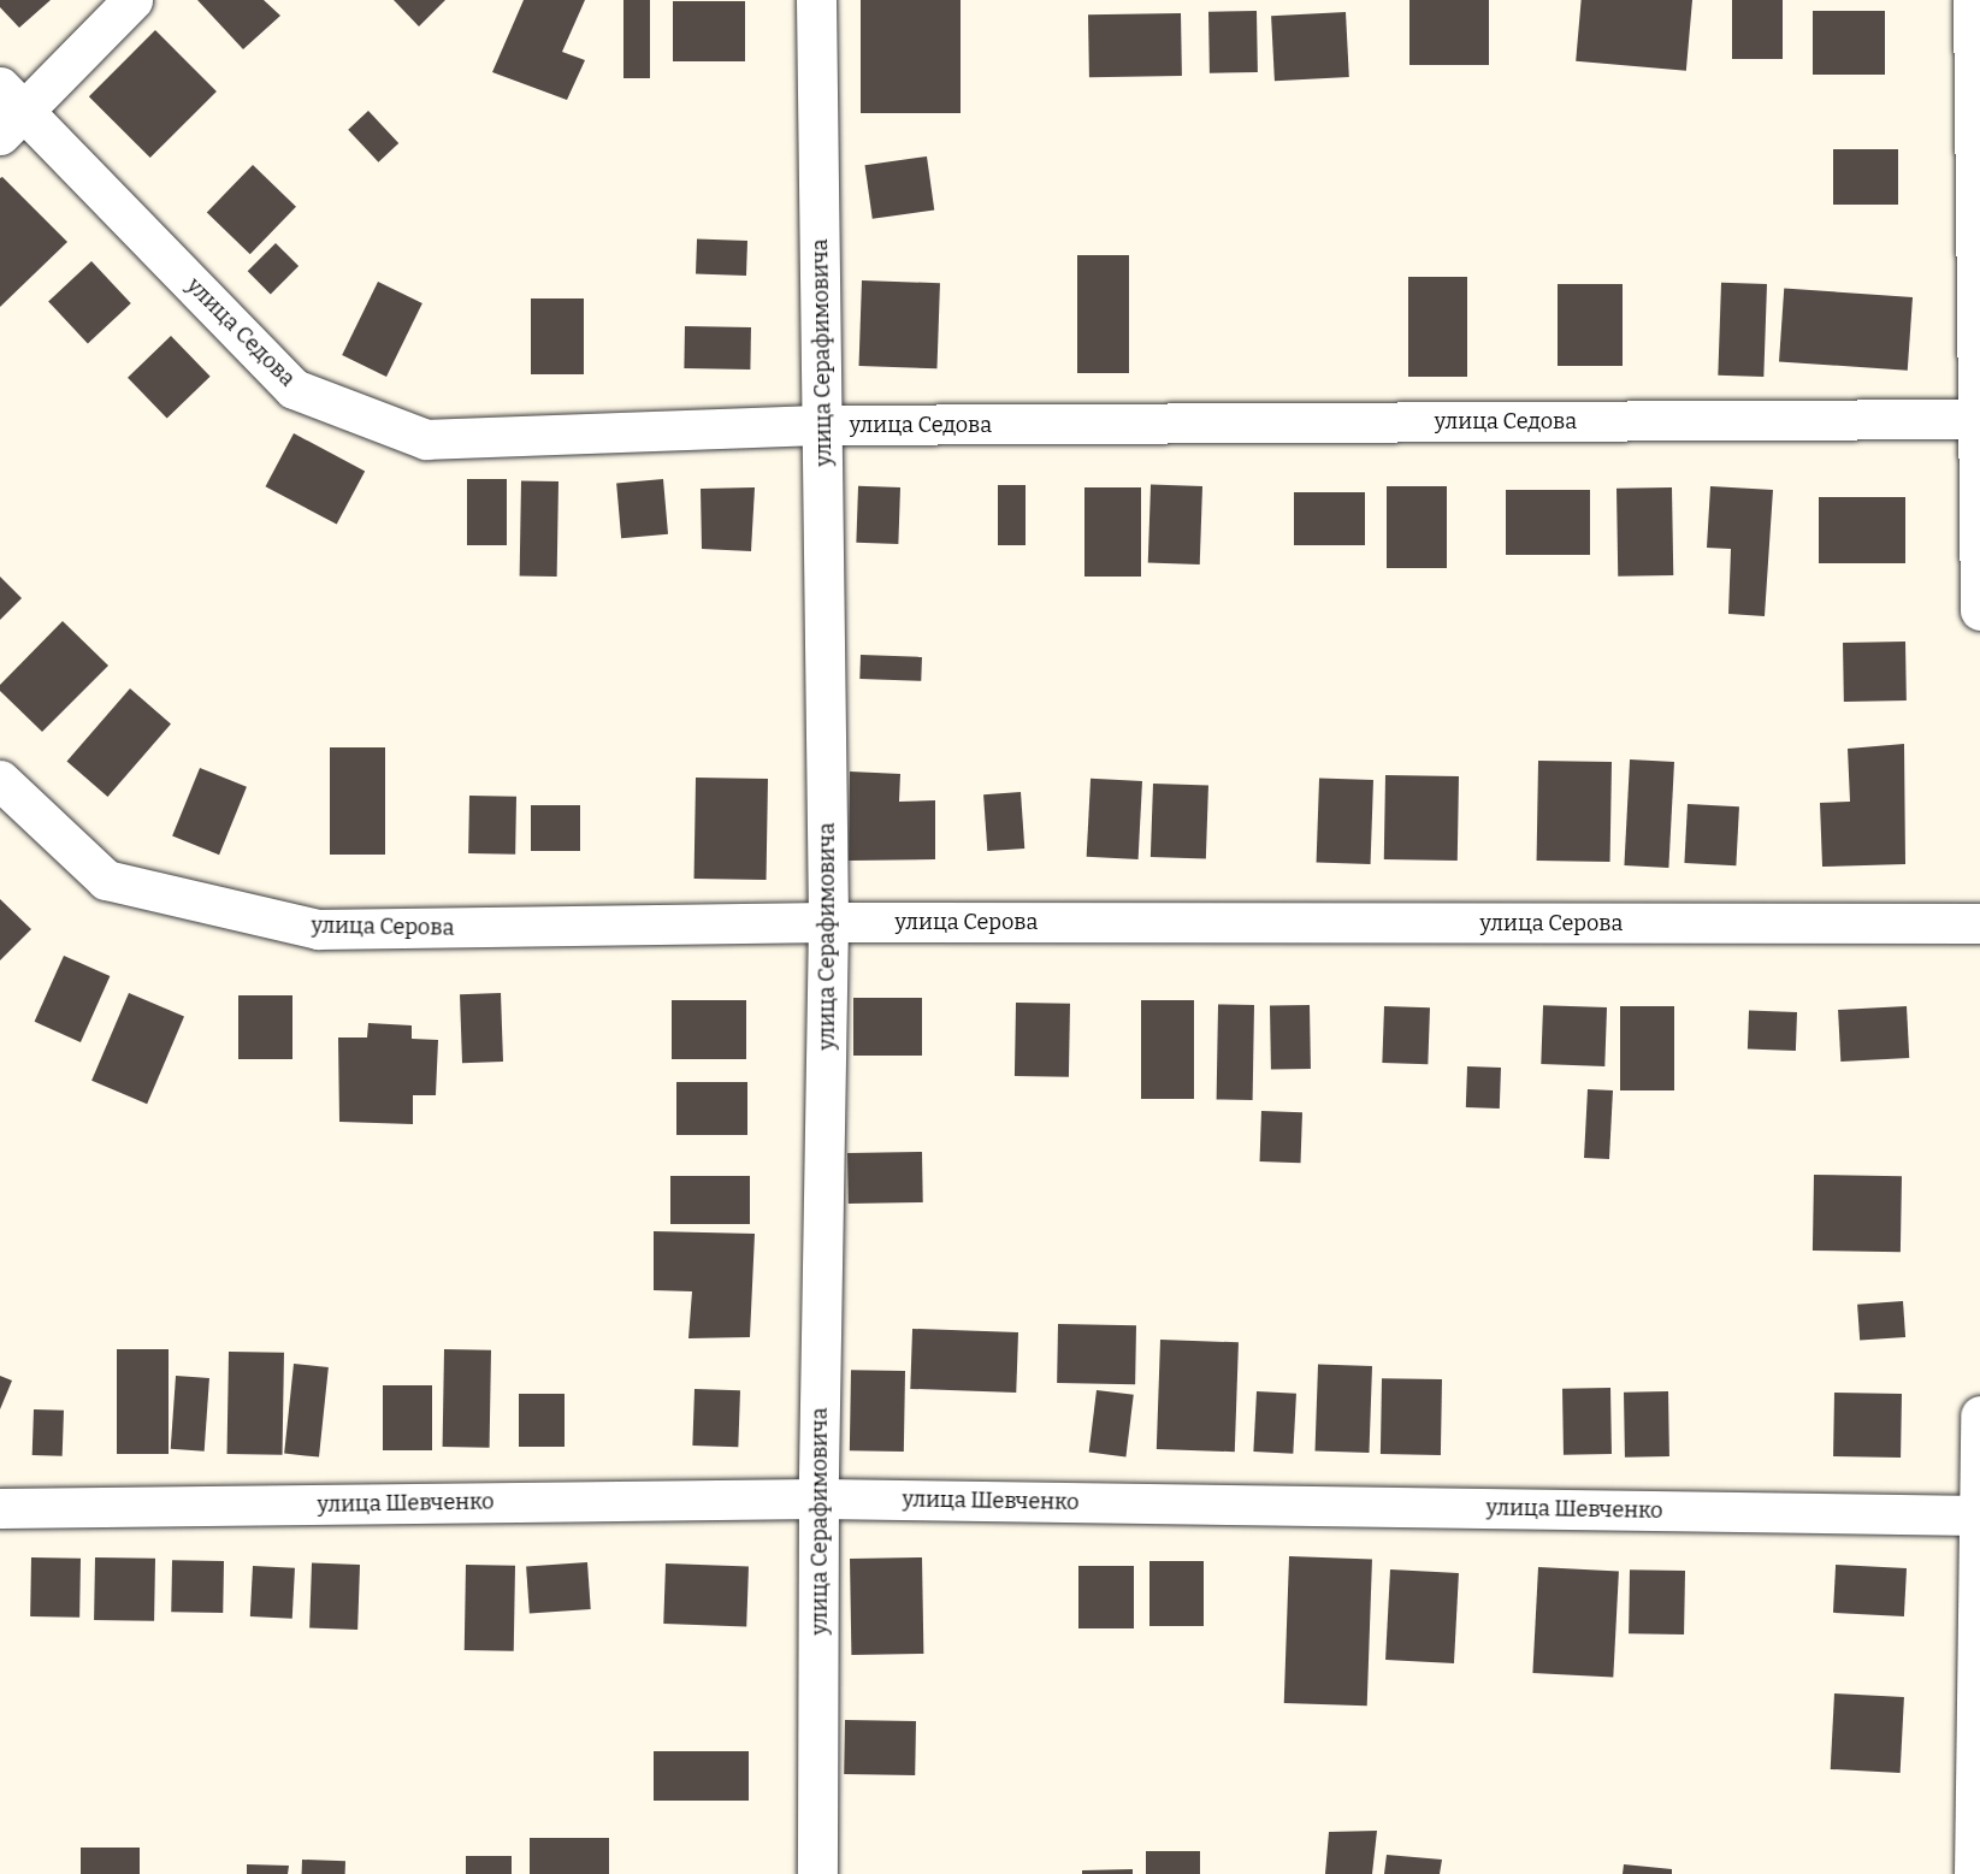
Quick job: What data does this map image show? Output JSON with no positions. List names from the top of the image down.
{
  "streets": {
    "street": [
      "улица Седова",
      "улица Серафимовича",
      "улица Серова",
      "улица Шевченко"
    ]
  },
  "crossings": [
    ["улица Седова", "улица Серафимовича"],
    ["улица Серафимовича", "улица Серова"],
    ["улица Серафимовича", "улица Шевченко"]
  ]
}
